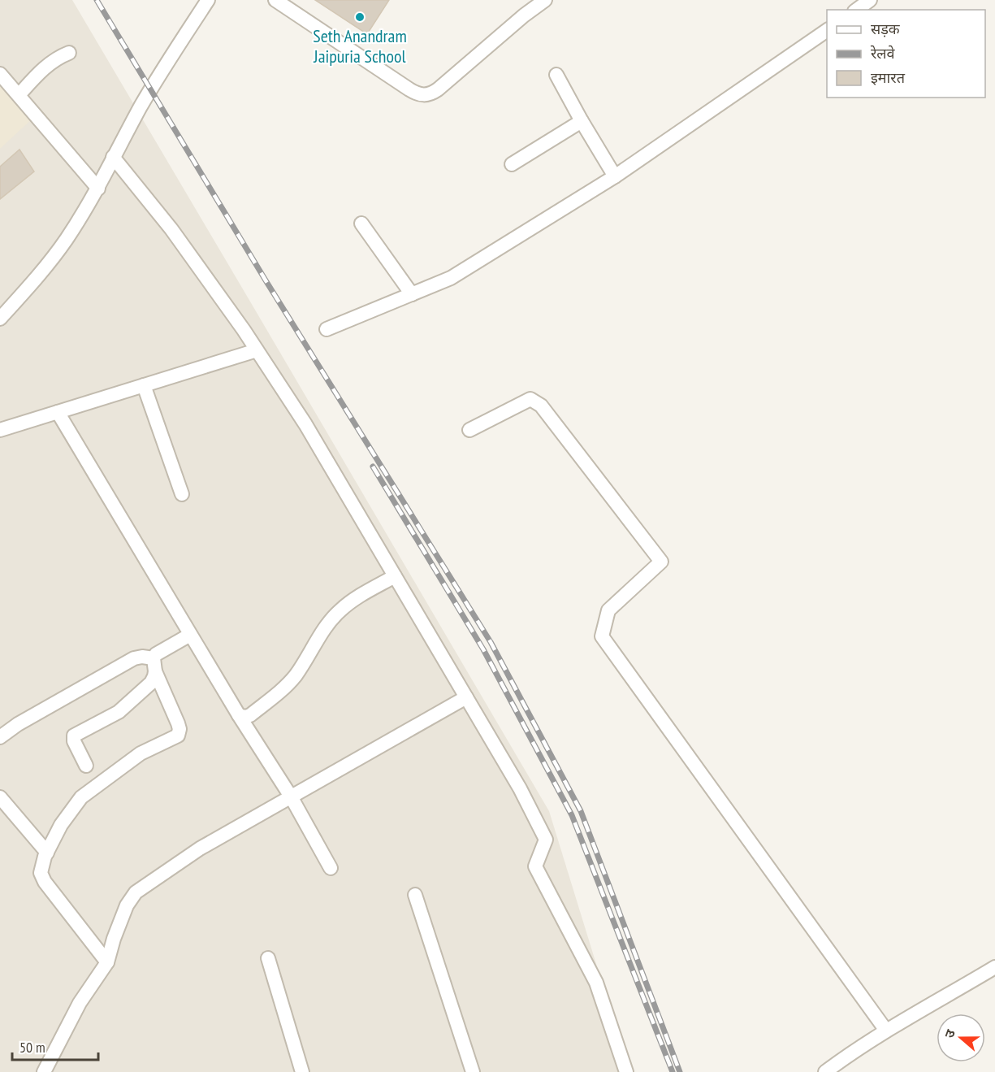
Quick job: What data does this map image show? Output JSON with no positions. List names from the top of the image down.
{
  "places": ["Seth Anandram Jaipuria School"],
  "legend": ["सड़क", "रेलवे", "इमारत"],
  "scale_bar": "50 m",
  "north": "left"
}
